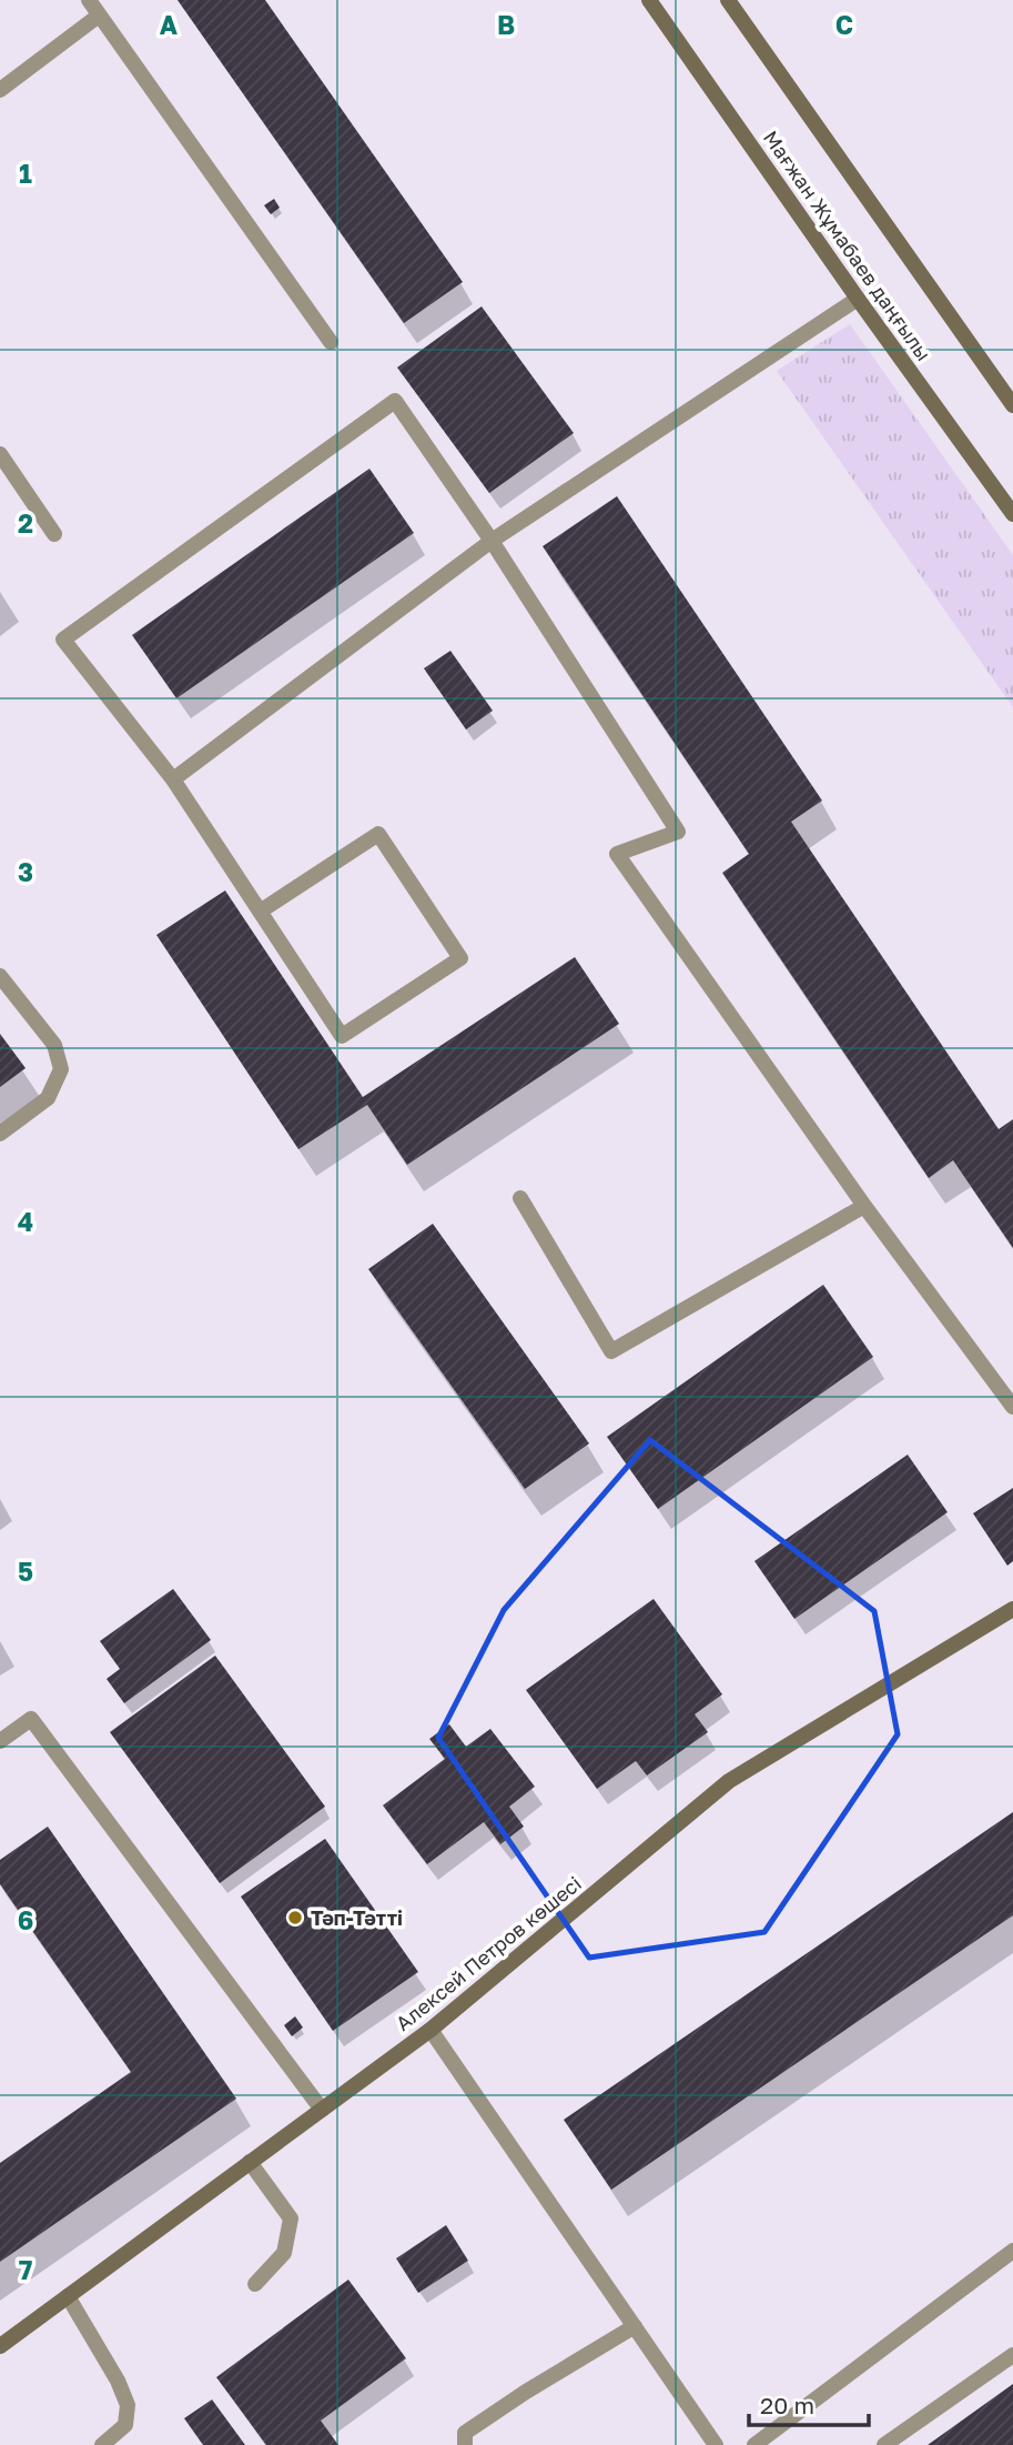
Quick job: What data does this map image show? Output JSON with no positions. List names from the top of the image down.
{
  "streets": {
    "street": ["Мағжан Жұмабаев даңғылы", "Алексей Петров көшесі"]
  },
  "places": ["Тәп-Тәтті"],
  "scale_bar": "20 m",
  "grid": {
    "columns": ["A", "B", "C"],
    "rows": [
      "1",
      "2",
      "3",
      "4",
      "5",
      "6",
      "7"
    ]
  }
}
